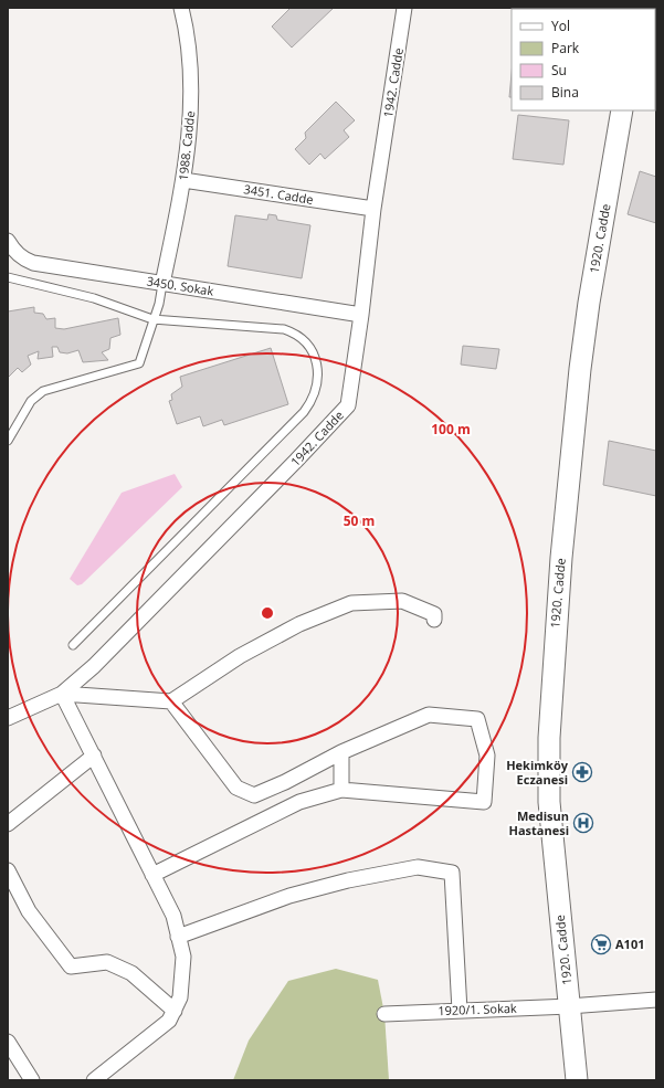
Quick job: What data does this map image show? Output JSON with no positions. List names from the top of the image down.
{
  "streets": {
    "main road": ["1920. Cadde"],
    "street": [
      "1942. Cadde",
      "1988. Cadde",
      "3451. Cadde",
      "3450. Sokak",
      "1920/1. Sokak"
    ]
  },
  "crossings": [
    ["1942. Cadde", "3451. Cadde"],
    ["1942. Cadde", "3450. Sokak"],
    ["1988. Cadde", "3451. Cadde"],
    ["1988. Cadde", "3450. Sokak"],
    ["1920. Cadde", "1920/1. Sokak"]
  ],
  "places": {
    "pharmacy": ["Hekimköy Eczanesi"],
    "hospital": ["Medisun Hastanesi"],
    "supermarket": ["A101"]
  },
  "legend": [
    "Yol",
    "Park",
    "Su",
    "Bina"
  ],
  "rings": ["100 m", "50 m"]
}
